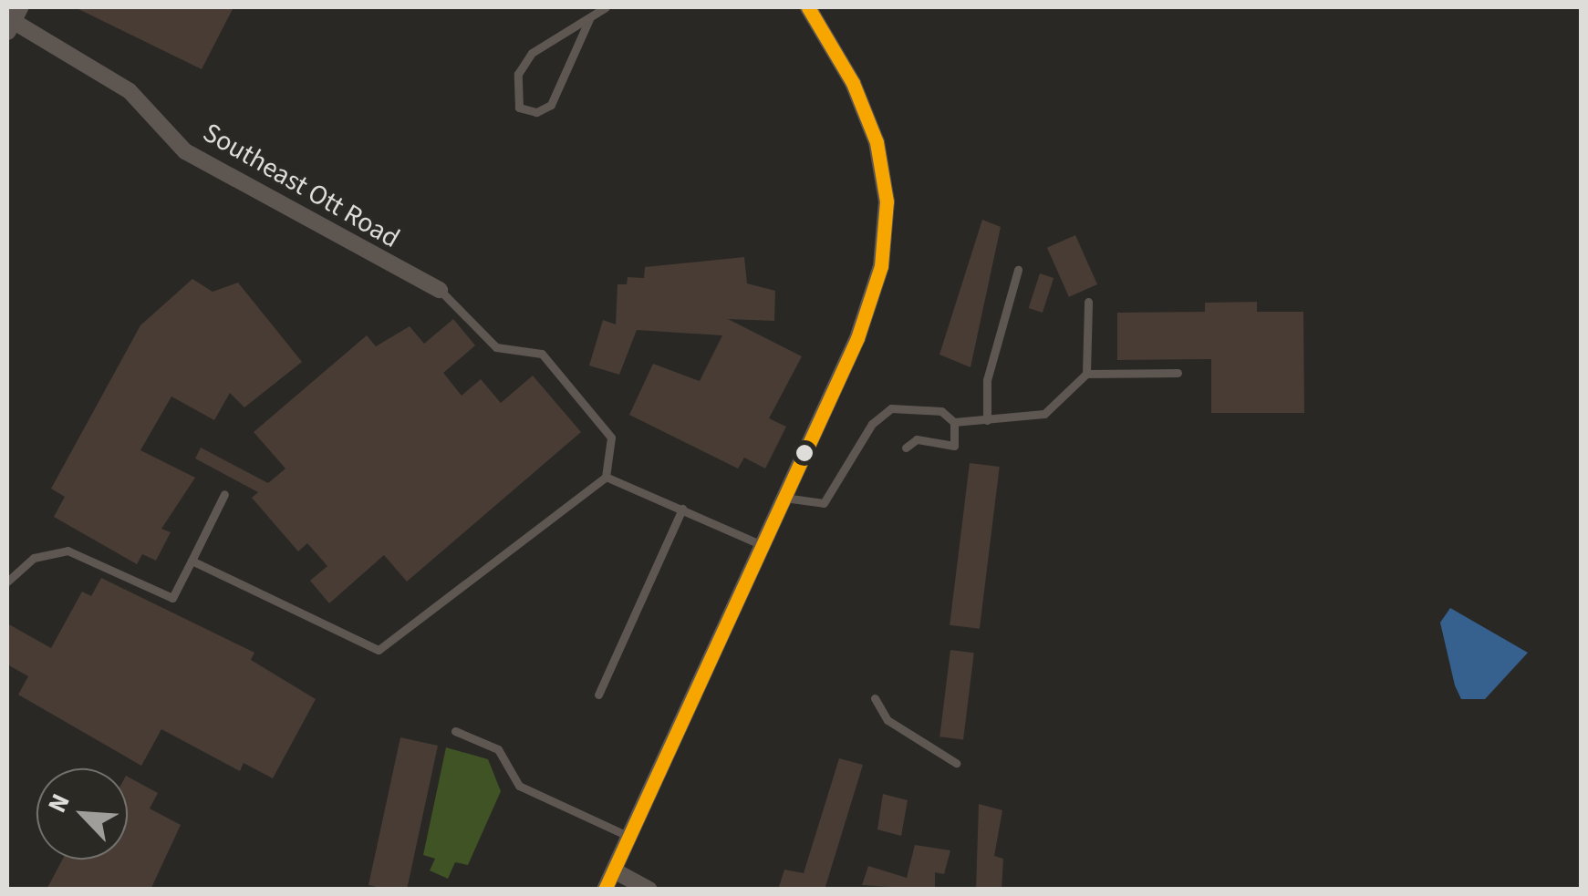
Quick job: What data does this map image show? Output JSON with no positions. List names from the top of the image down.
{
  "streets": {
    "street": ["Southeast Ott Road"]
  },
  "north": "top left"
}
